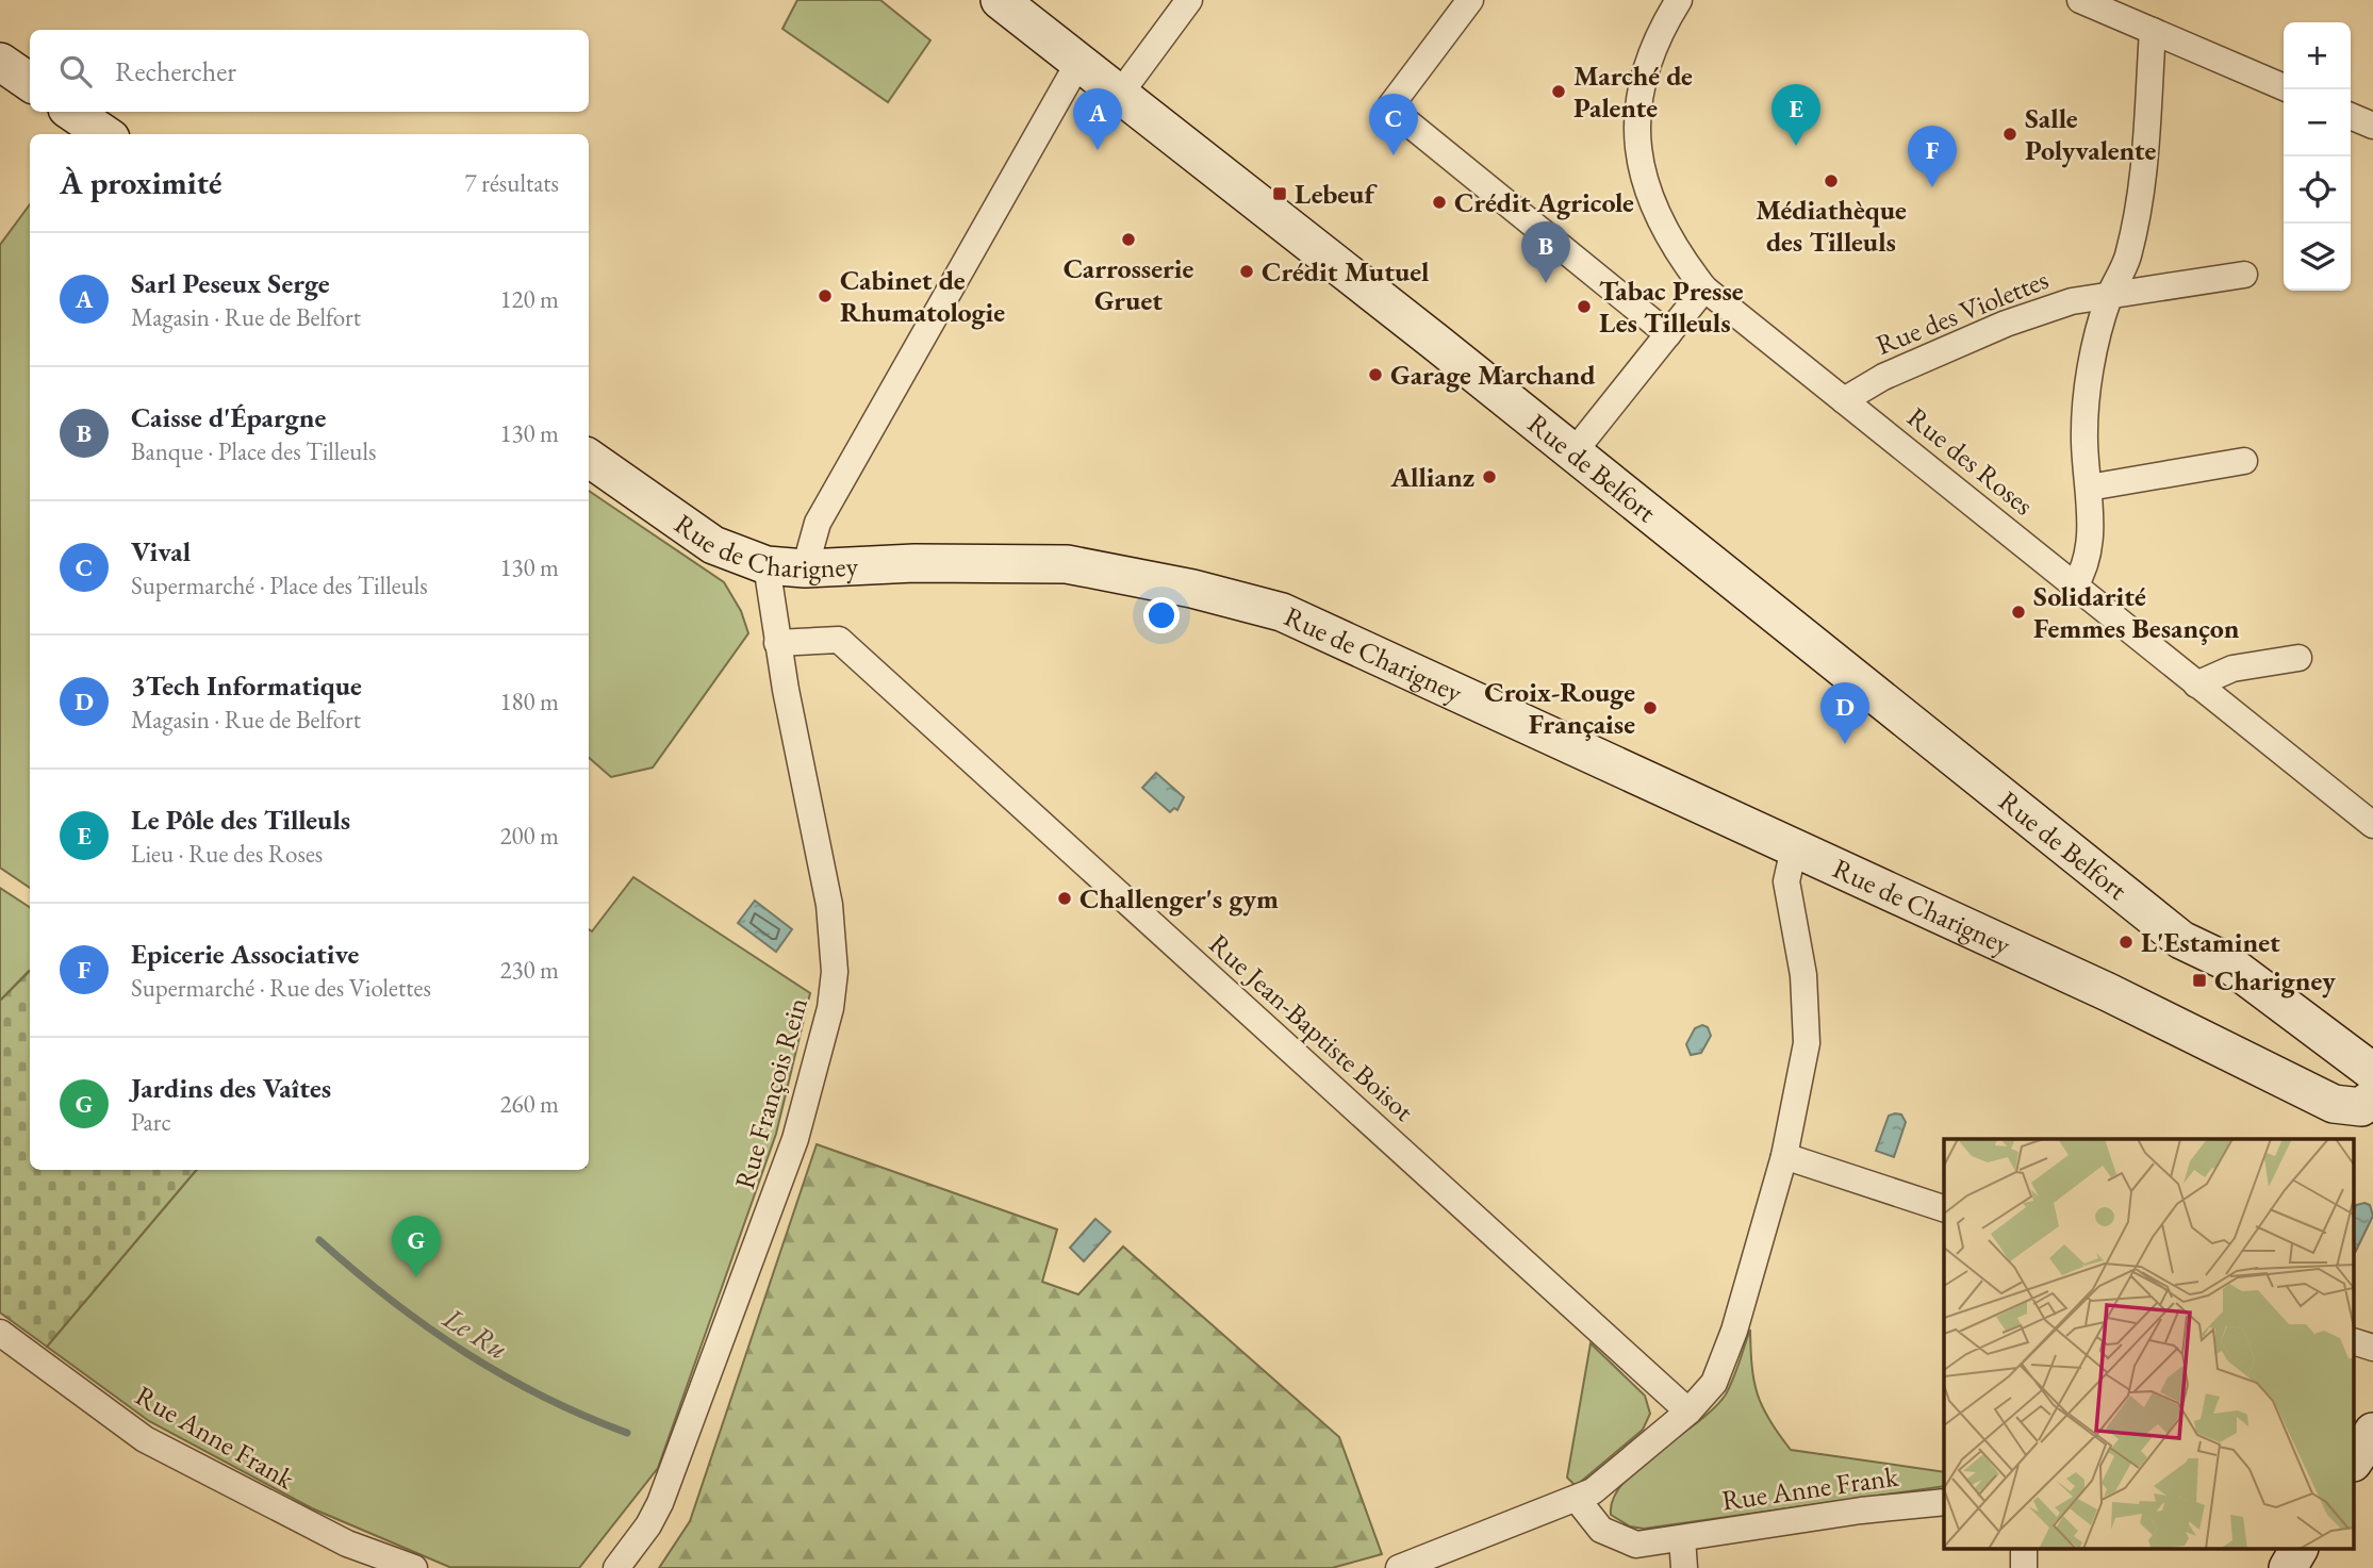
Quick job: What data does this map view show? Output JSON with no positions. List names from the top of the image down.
{
  "streets": {
    "street": [
      "Rue des Violettes",
      "Rue des Roses",
      "Rue de Belfort",
      "Rue de Charigney",
      "Rue Jean-Baptiste Boisot",
      "Rue François Rein",
      "Rue Anne Frank"
    ]
  },
  "crossings": [
    ["Rue des Violettes", "Rue des Roses"],
    ["Rue de Belfort", "Rue de Charigney"],
    ["Rue de Charigney", "Rue François Rein"],
    ["Rue Jean-Baptiste Boisot", "Rue François Rein"]
  ],
  "water": ["Le Ru"],
  "places": {
    "other": [
      "Marché de Palente",
      "Salle Polyvalente",
      "Médiathèque des Tilleuls",
      "Crédit Agricole",
      "Carrosserie Gruet",
      "Crédit Mutuel",
      "Cabinet de Rhumatologie",
      "Tabac Presse Les Tilleuls",
      "Garage Marchand",
      "Allianz",
      "Solidarité Femmes Besançon",
      "Croix-Rouge Française",
      "Challenger's gym",
      "L'Estaminet"
    ],
    "transit": ["Lebeuf", "Charigney"]
  },
  "page": {
    "map_buttons": ["+", "−"],
    "search": "Rechercher",
    "pins": [
      "E",
      "A",
      "C",
      "F",
      "B",
      "D",
      "G"
    ],
    "heading": ["À proximité", "7 résultats"],
    "list": [
      {
        "mark": "A",
        "name": "Sarl Peseux Serge",
        "note": "Magasin · Rue de Belfort",
        "value": "120 m"
      },
      {
        "mark": "B",
        "name": "Caisse d'Épargne",
        "note": "Banque · Place des Tilleuls",
        "value": "130 m"
      },
      {
        "mark": "C",
        "name": "Vival",
        "note": "Supermarché · Place des Tilleuls",
        "value": "130 m"
      },
      {
        "mark": "D",
        "name": "3Tech Informatique",
        "note": "Magasin · Rue de Belfort",
        "value": "180 m"
      },
      {
        "mark": "E",
        "name": "Le Pôle des Tilleuls",
        "note": "Lieu · Rue des Roses",
        "value": "200 m"
      },
      {
        "mark": "F",
        "name": "Epicerie Associative",
        "note": "Supermarché · Rue des Violettes",
        "value": "230 m"
      },
      {
        "mark": "G",
        "name": "Jardins des Vaîtes",
        "note": "Parc",
        "value": "260 m"
      }
    ]
  }
}
